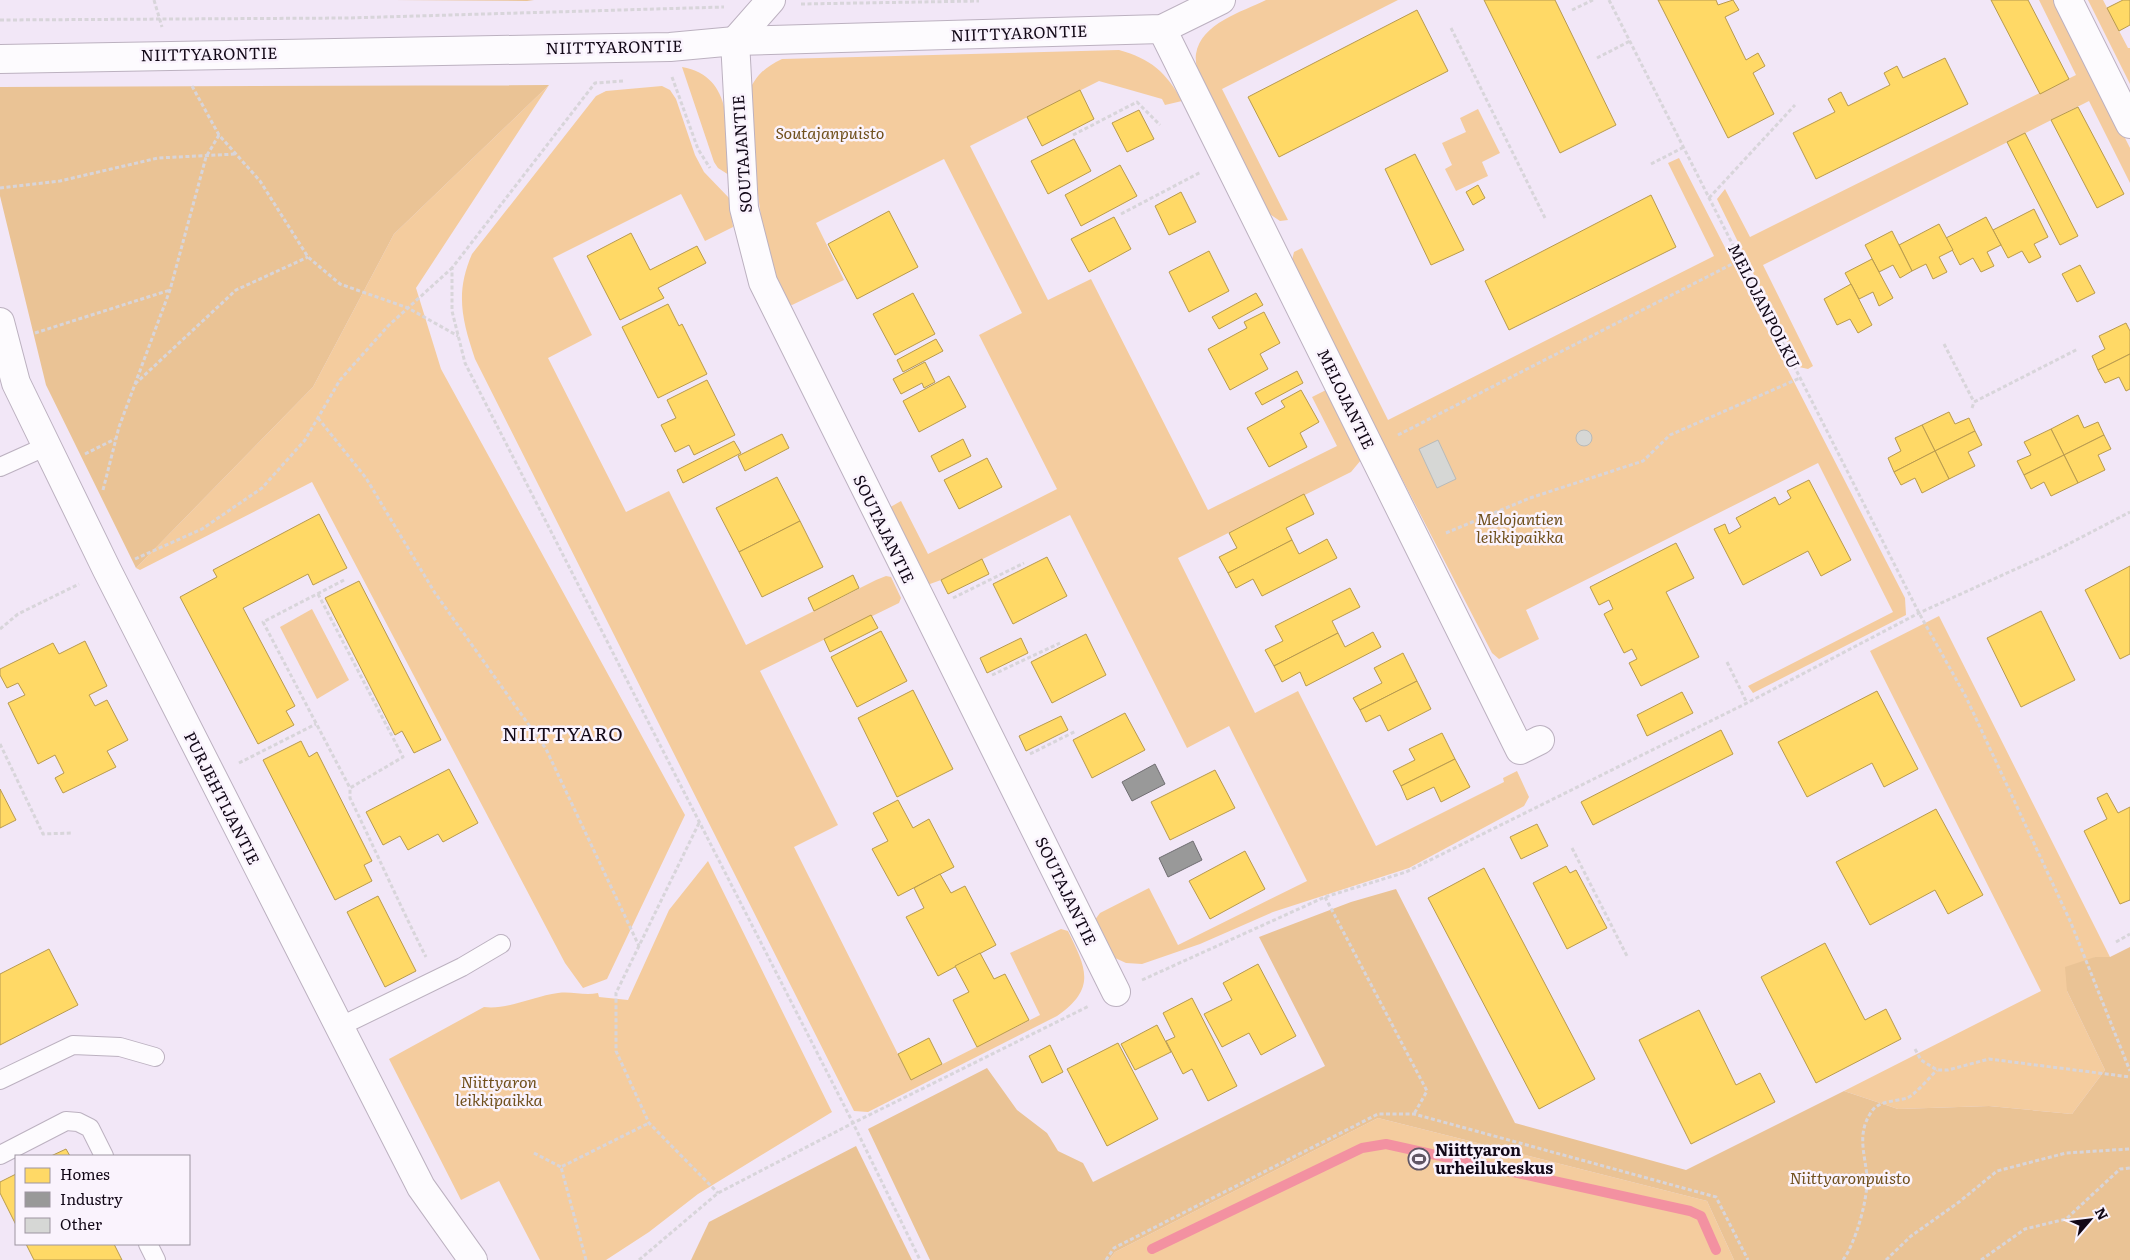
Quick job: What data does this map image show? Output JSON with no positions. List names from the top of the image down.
{
  "streets": {
    "street": [
      "NIITTYARONTIE",
      "SOUTAJANTIE",
      "MELOJANTIE",
      "PURJEHTIJANTIE"
    ],
    "path": ["MELOJANPOLKU"]
  },
  "crossings": [
    ["NIITTYARONTIE", "SOUTAJANTIE"],
    ["NIITTYARONTIE", "MELOJANTIE"]
  ],
  "districts": ["NIITTYARO"],
  "parks": [
    "Soutajanpuisto",
    "Melojantien leikkipaikka",
    "Niittyaron leikkipaikka",
    "Niittyaronpuisto"
  ],
  "places": {
    "sports": ["Niittyaron urheilukeskus"]
  },
  "legend": ["Homes", "Industry", "Other"],
  "north": "top right"
}
